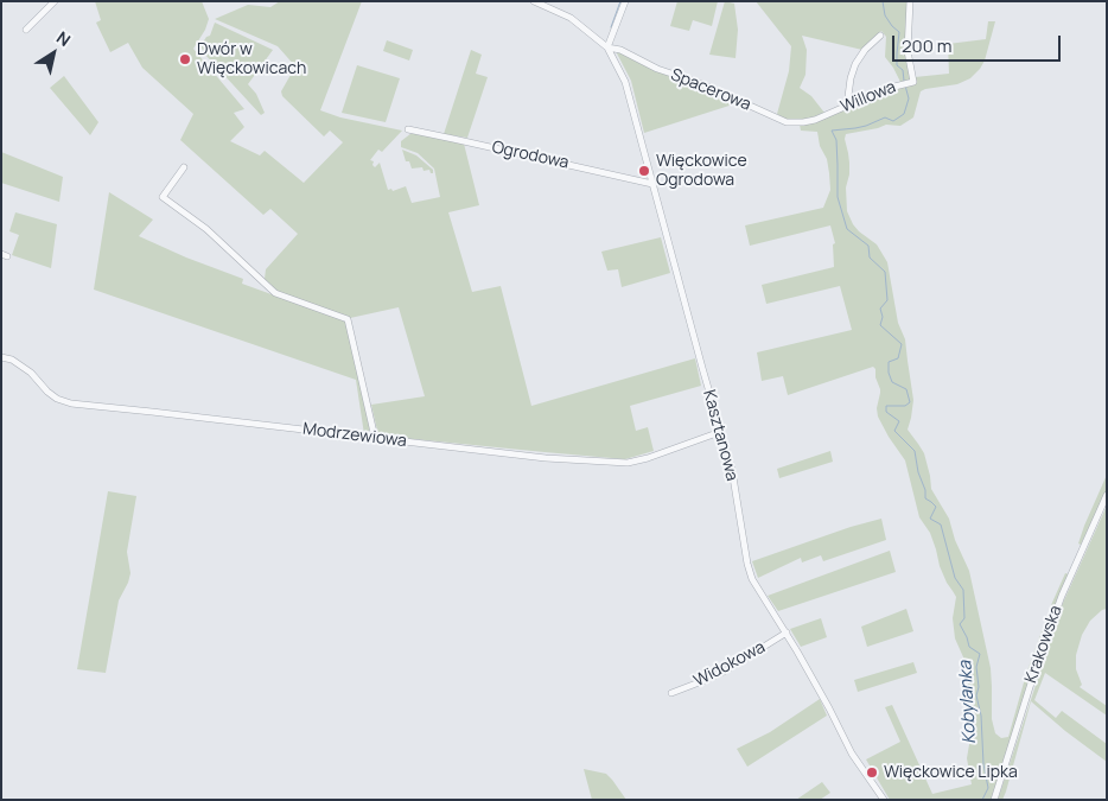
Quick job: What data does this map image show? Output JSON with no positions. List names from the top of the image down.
{
  "streets": {
    "street": [
      "Spacerowa",
      "Willowa",
      "Ogrodowa",
      "Modrzewiowa",
      "Kasztanowa",
      "Krakowska",
      "Widokowa"
    ]
  },
  "crossings": [
    ["Spacerowa", "Willowa"],
    ["Spacerowa", "Kasztanowa"],
    ["Ogrodowa", "Kasztanowa"],
    ["Modrzewiowa", "Kasztanowa"],
    ["Kasztanowa", "Widokowa"]
  ],
  "water": ["Kobylanka"],
  "places": ["Dwór w Więckowicach", "Więckowice Ogrodowa", "Więckowice Lipka"],
  "scale_bar": "200 m",
  "north": "top right"
}
